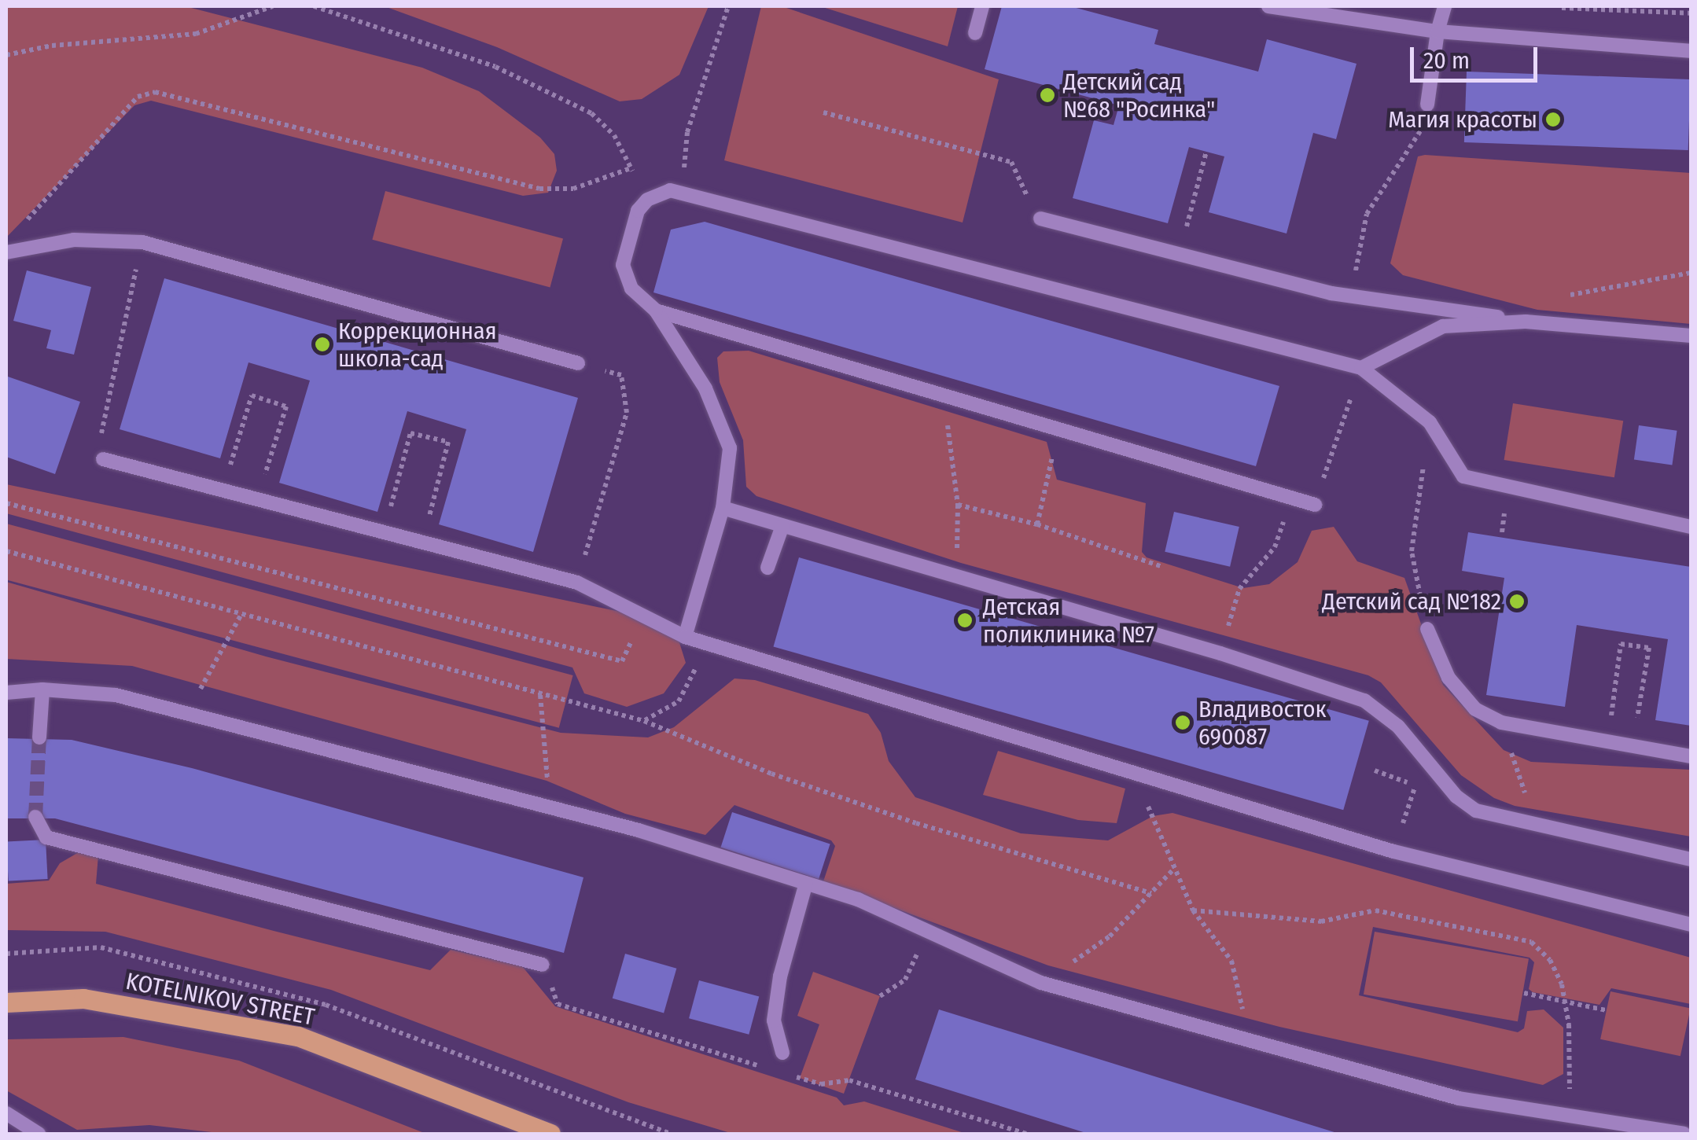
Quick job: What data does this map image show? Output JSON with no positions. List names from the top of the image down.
{
  "streets": {
    "main road": ["KOTELNIKOV STREET"]
  },
  "places": [
    "Детский сад №68 \"Росинка\"",
    "Магия красоты",
    "Коррекционная школа-сад",
    "Детский сад №182",
    "Детская поликлиника №7",
    "Владивосток 690087"
  ],
  "scale_bar": "20 m"
}
